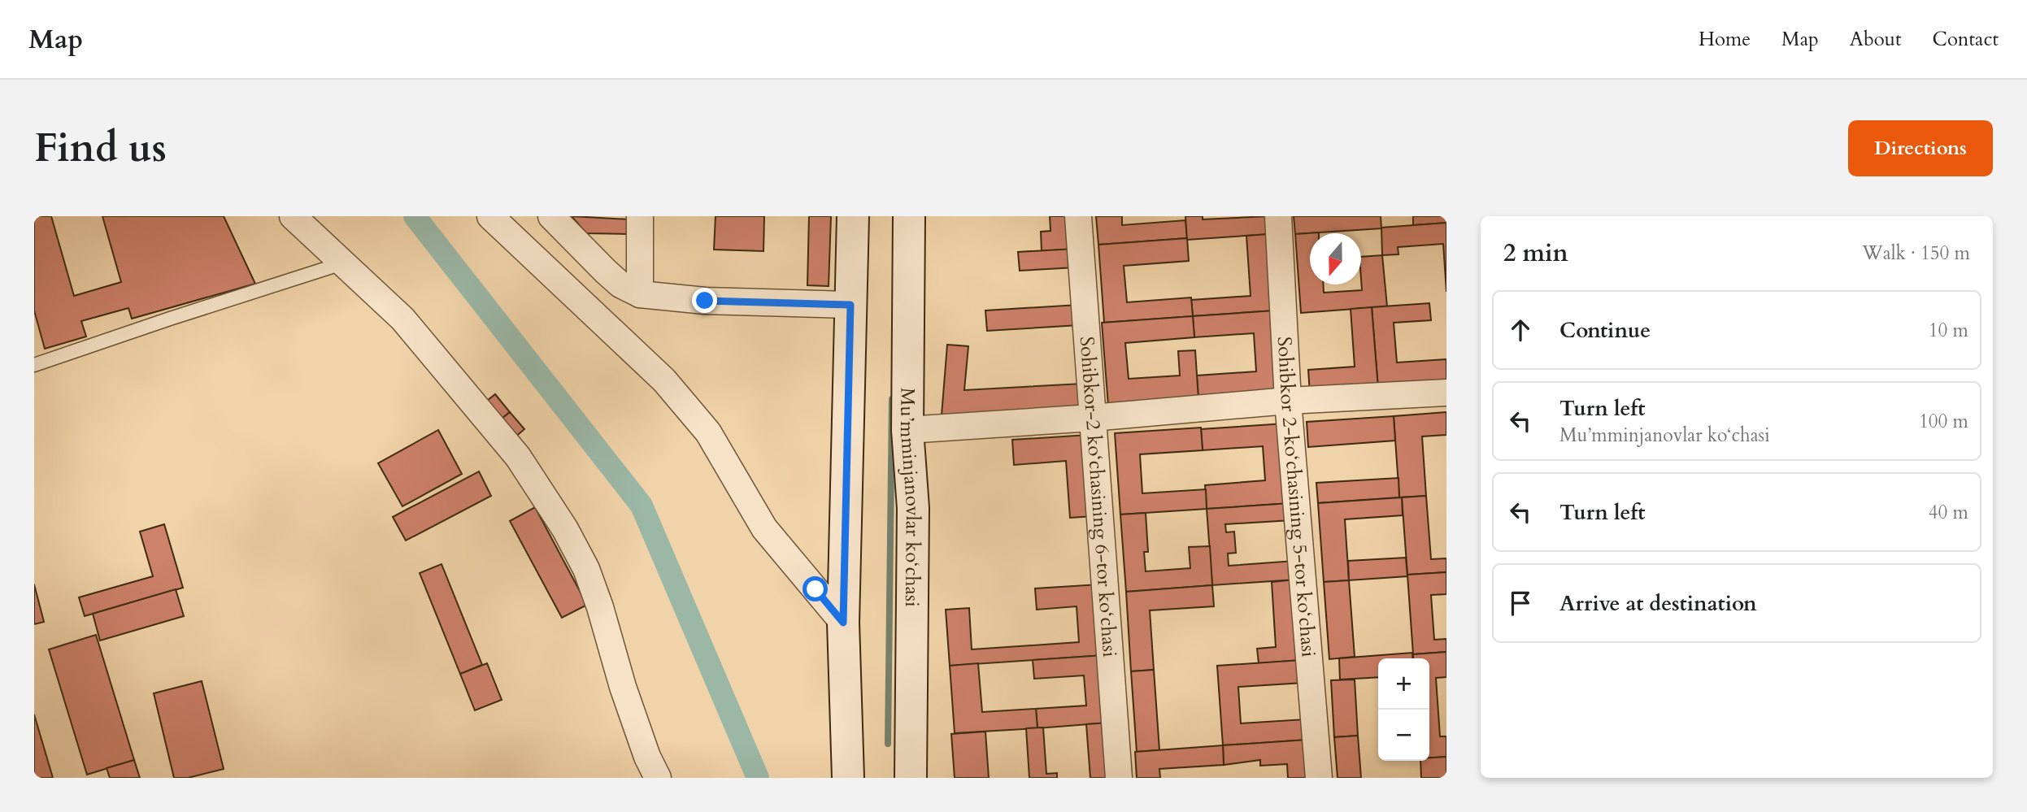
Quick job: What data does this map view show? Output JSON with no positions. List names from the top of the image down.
{
  "streets": {
    "main road": ["Mu’mminjanovlar ko‘chasi"],
    "street": ["Sohibkor-2 ko‘chasining 6-tor ko‘chasi", "Sohibkor 2-ko‘chasining 5-tor ko‘chasi"]
  },
  "north": "bottom",
  "page": {
    "header": "Map",
    "nav": [
      "Home",
      "Map",
      "About",
      "Contact"
    ],
    "buttons": "Directions",
    "title": "Find us",
    "heading": ["2 min", "Walk · 150 m"],
    "list": [
      ["Continue", "10 m"],
      ["Turn left", "Mu’mminjanovlar ko‘chasi", "100 m"],
      ["Turn left", "40 m"],
      "Arrive at destination"
    ],
    "map_buttons": ["+", "−"]
  }
}
